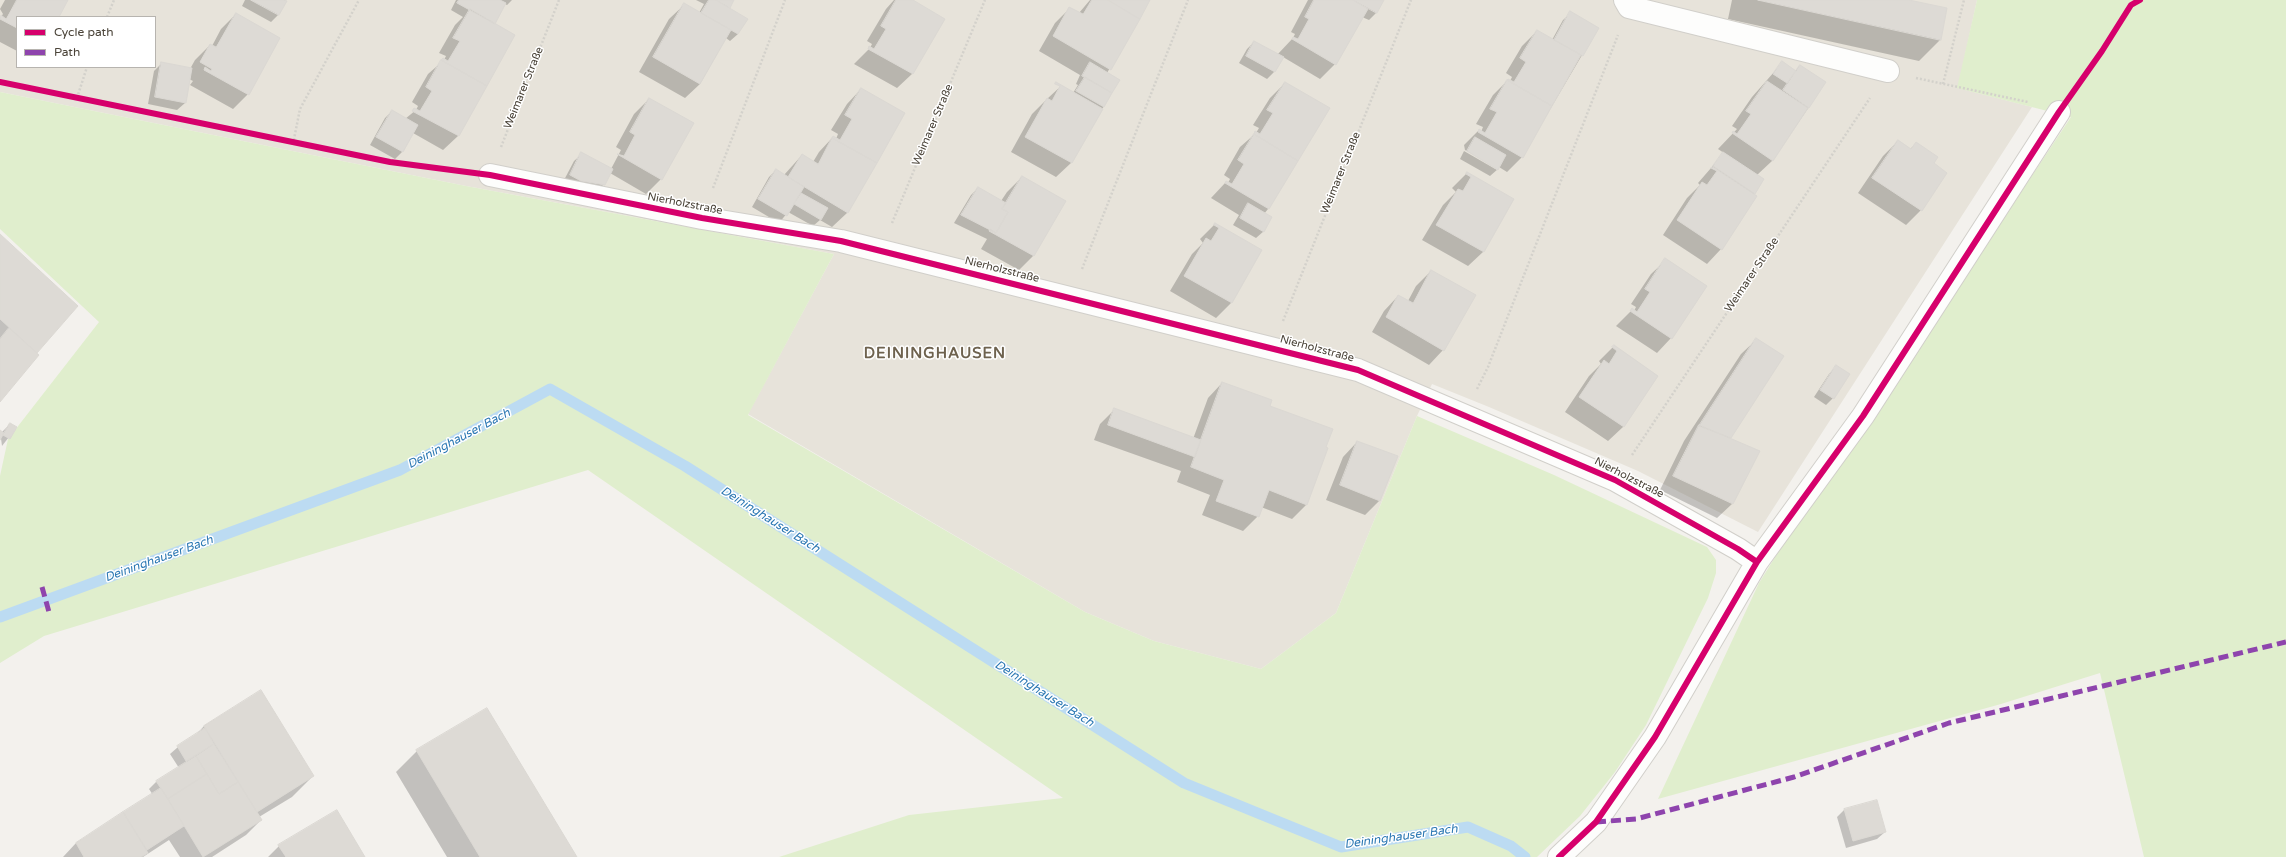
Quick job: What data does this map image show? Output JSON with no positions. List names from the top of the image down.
{
  "streets": {
    "street": ["Nierholzstraße"],
    "path": ["Weimarer Straße"]
  },
  "crossings": [
    ["Weimarer Straße", "Nierholzstraße"]
  ],
  "districts": ["DEININGHAUSEN"],
  "water": ["Deininghauser Bach"],
  "legend": ["Cycle path", "Path"]
}
